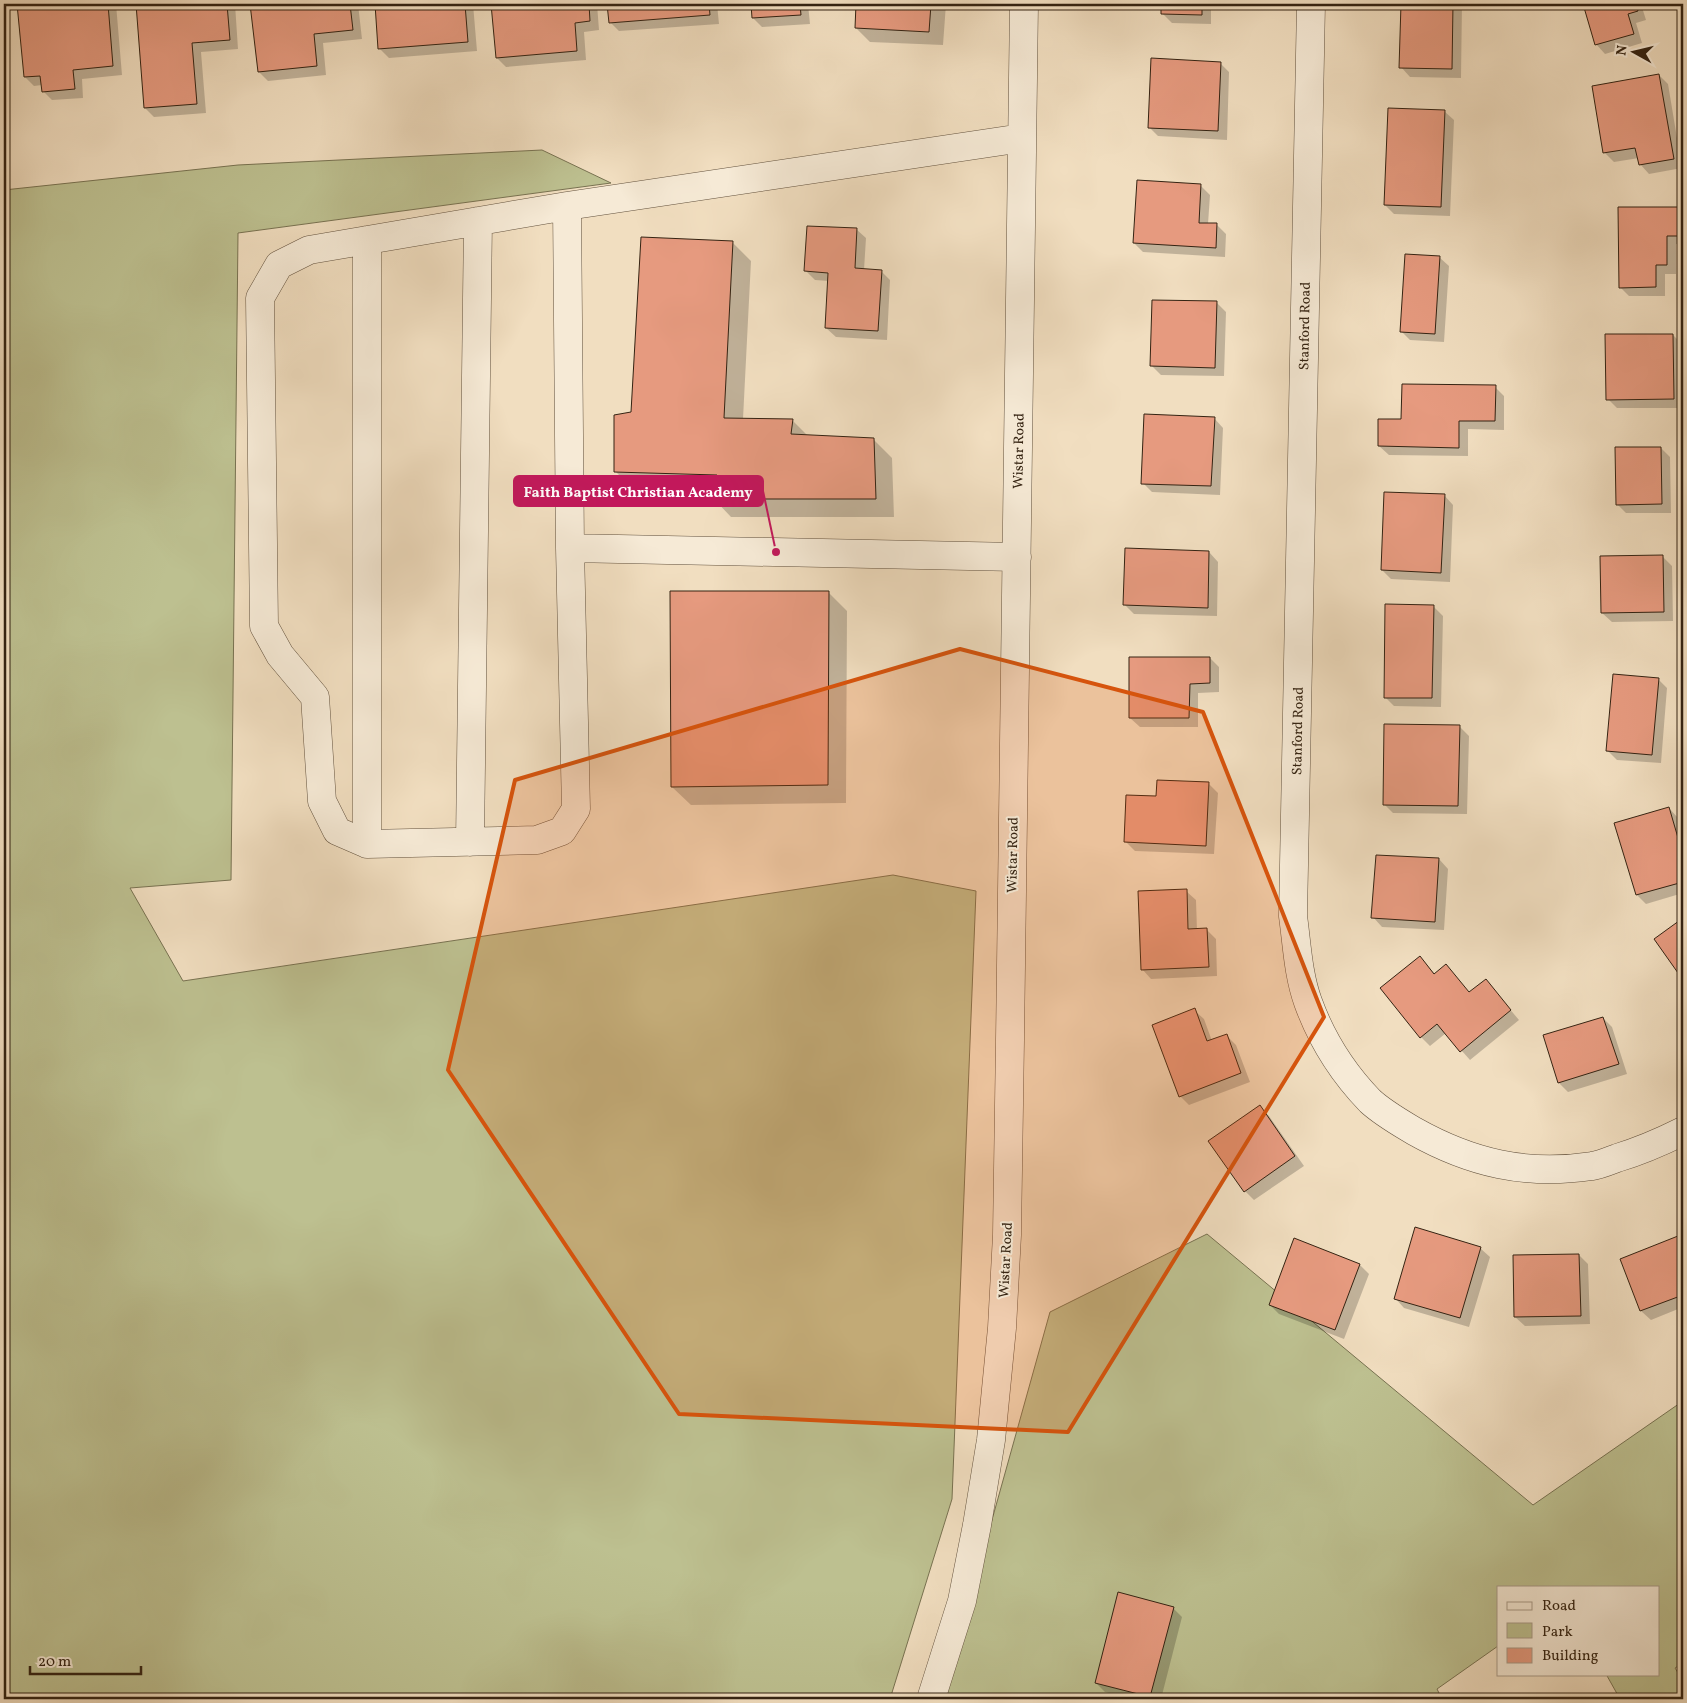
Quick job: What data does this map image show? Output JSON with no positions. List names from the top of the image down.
{
  "streets": {
    "street": ["Stanford Road", "Wistar Road"]
  },
  "places": ["Faith Baptist Christian Academy"],
  "legend": ["Road", "Park", "Building"],
  "scale_bar": "20 m",
  "north": "left"
}
